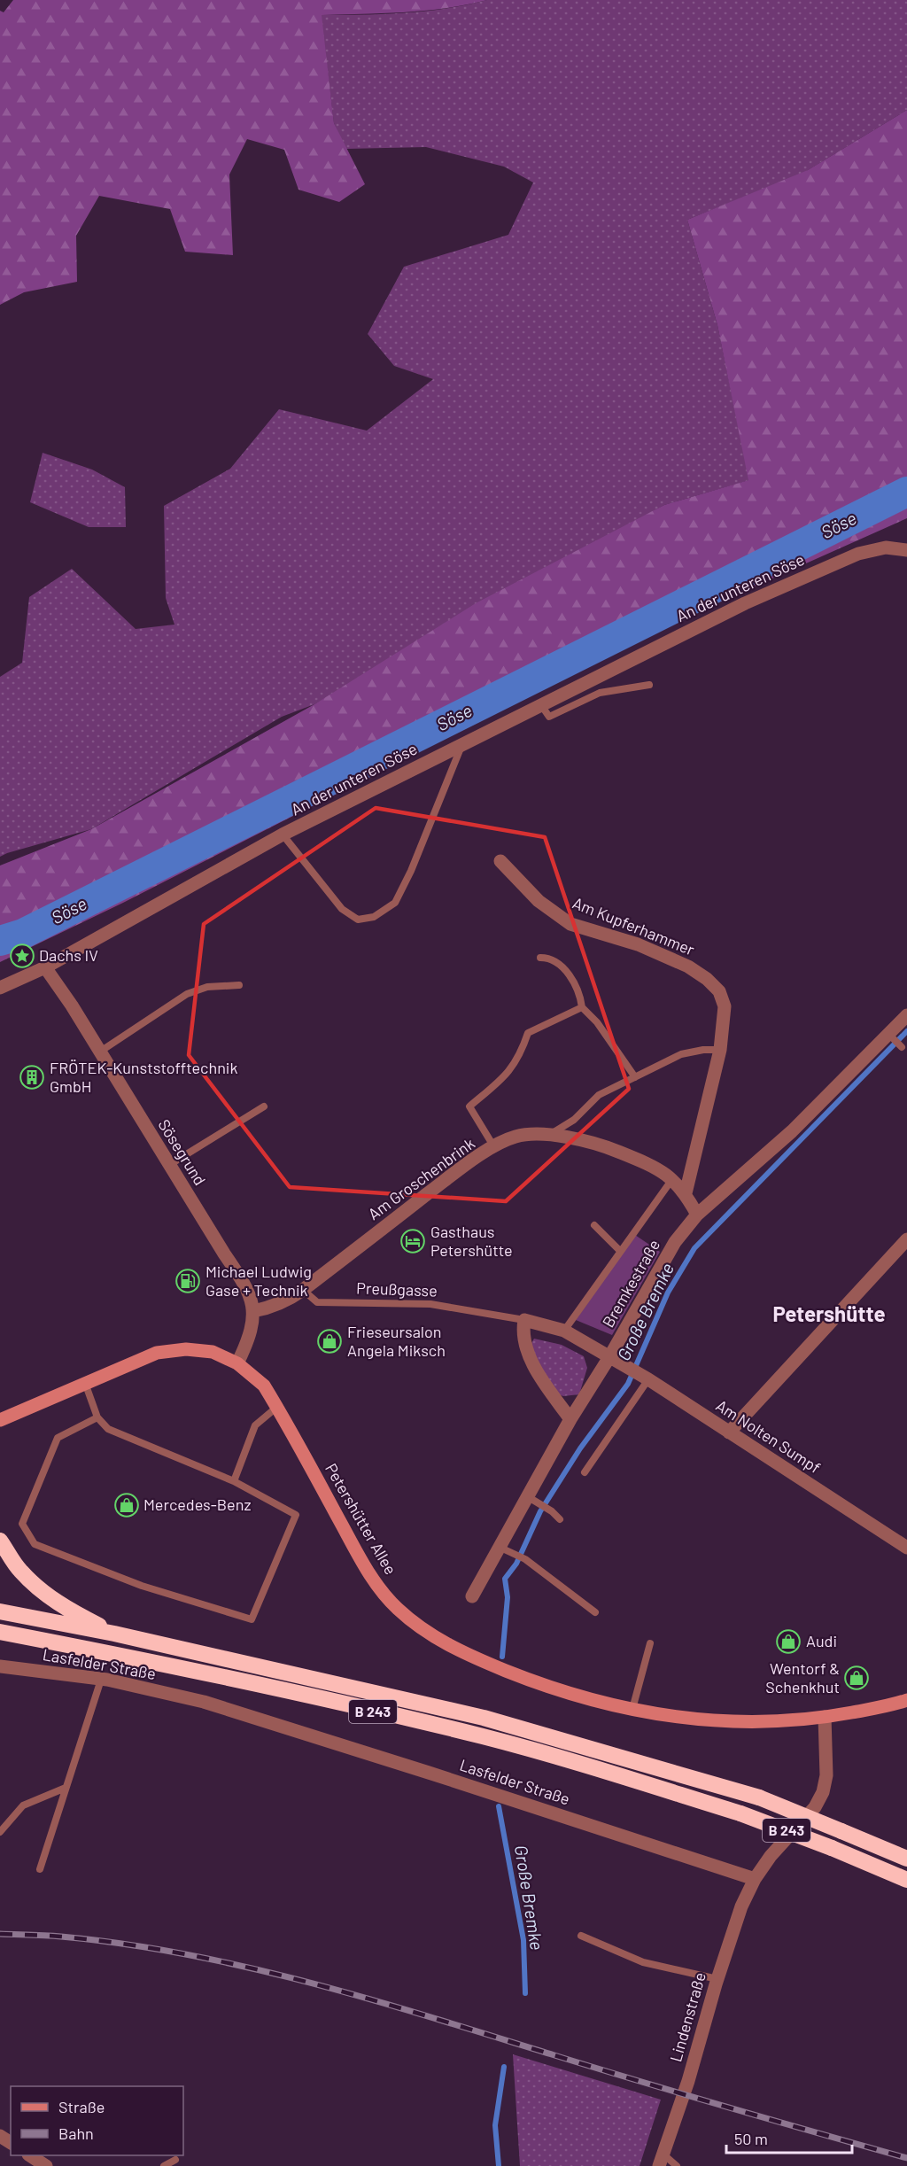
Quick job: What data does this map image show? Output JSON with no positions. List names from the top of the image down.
{
  "streets": {
    "highway": ["B 243"],
    "street": [
      "An der unteren Söse",
      "Am Kupferhammer",
      "Sösegrund",
      "Am Groschenbrink",
      "Bremkestraße",
      "Am Nolten Sumpf",
      "Petershütter Allee",
      "Lasfelder Straße",
      "Lindenstraße"
    ],
    "lane": ["Preußgasse"]
  },
  "crossings": [
    ["An der unteren Söse", "Sösegrund"],
    ["Am Kupferhammer", "Am Groschenbrink"],
    ["Sösegrund", "Am Groschenbrink"],
    ["Sösegrund", "Petershütter Allee"],
    ["Am Groschenbrink", "Bremkestraße"],
    ["Am Groschenbrink", "Preußgasse"],
    ["Bremkestraße", "Am Nolten Sumpf"],
    ["Preußgasse", "Am Nolten Sumpf"],
    ["Lasfelder Straße", "Lindenstraße"]
  ],
  "districts": ["Petershütte"],
  "water": ["Söse", "Große Bremke"],
  "places": {
    "place": ["Dachs IV"],
    "building": ["FRÖTEK-Kunststofftechnik GmbH"],
    "hotel": ["Gasthaus Petershütte"],
    "fuel station": ["Michael Ludwig Gase + Technik"],
    "shop": [
      "Frieseursalon Angela Miksch",
      "Mercedes-Benz",
      "Audi",
      "Wentorf & Schenkhut"
    ]
  },
  "legend": ["Straße", "Bahn"],
  "scale_bar": "50 m"
}
